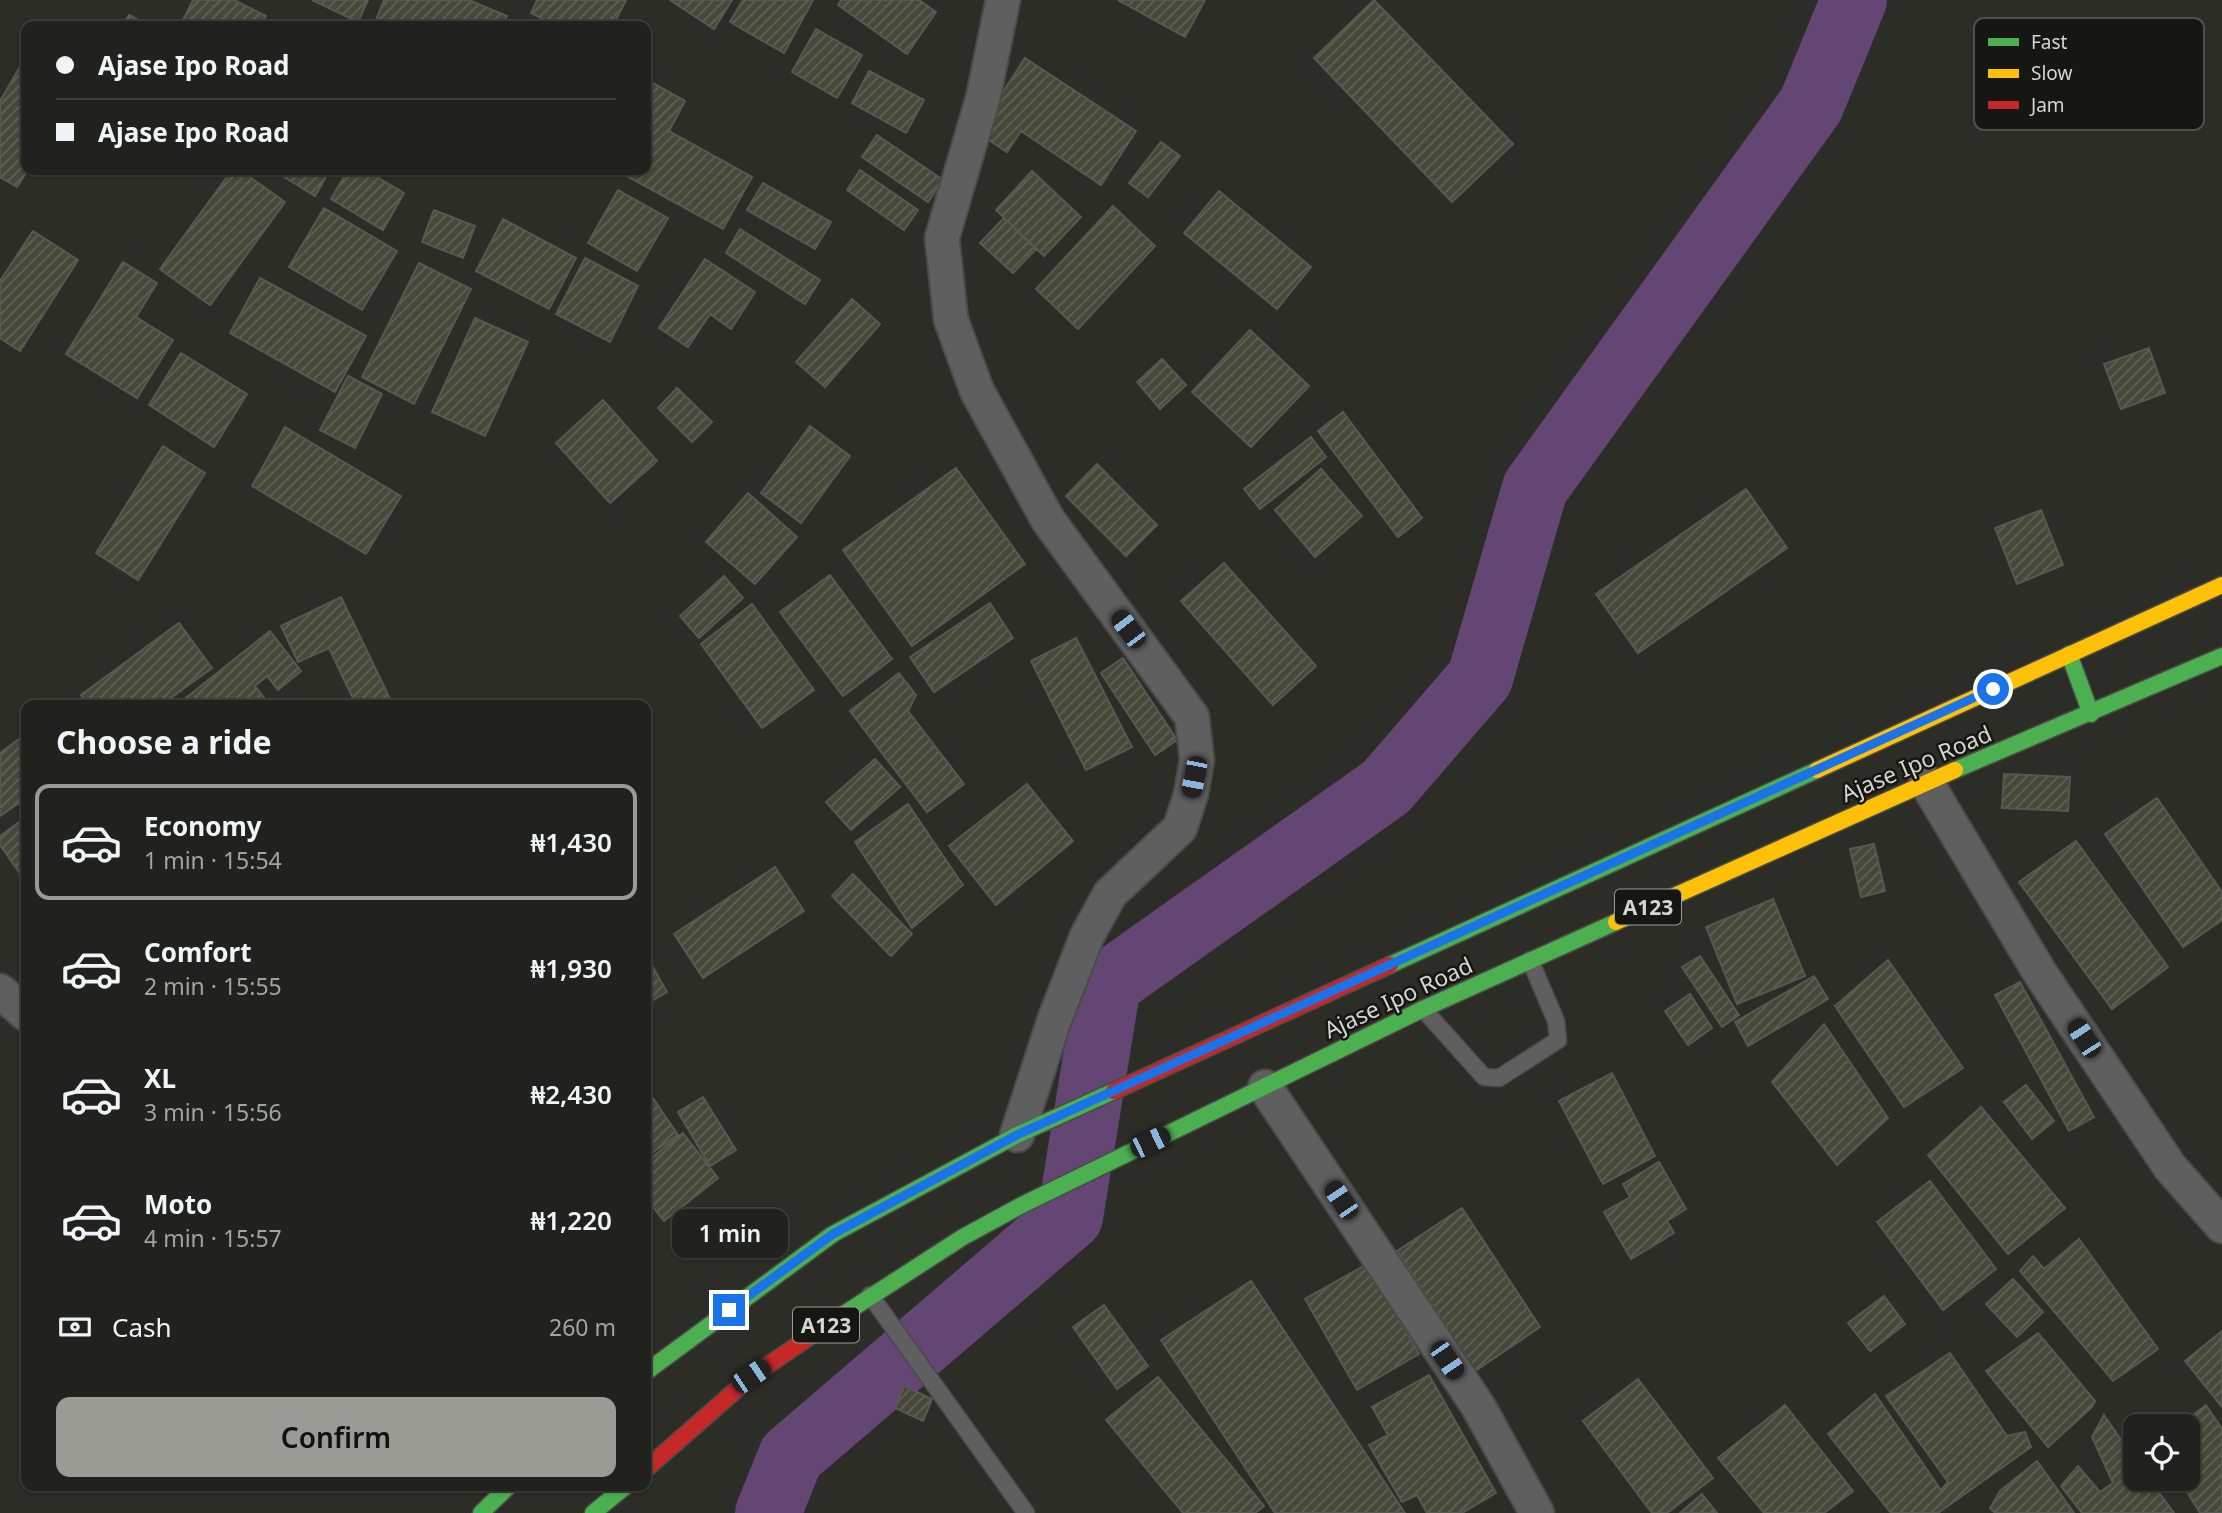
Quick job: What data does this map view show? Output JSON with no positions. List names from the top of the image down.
{
  "streets": {
    "highway": ["Ajase Ipo Road", "A123"]
  },
  "legend": ["Fast", "Slow", "Jam"],
  "page": {
    "banner": ["Ajase Ipo Road", "Ajase Ipo Road"],
    "heading": "Choose a ride",
    "list": [
      {
        "name": "Economy",
        "note": "1 min · 15:54",
        "value": "₦1,430"
      },
      {
        "name": "Comfort",
        "note": "2 min · 15:55",
        "value": "₦1,930"
      },
      {
        "name": "XL",
        "note": "3 min · 15:56",
        "value": "₦2,430"
      },
      {
        "name": "Moto",
        "note": "4 min · 15:57",
        "value": "₦1,220"
      }
    ],
    "bubble": "1 min",
    "pay": ["Cash", "260 m"],
    "buttons": "Confirm"
  }
}
